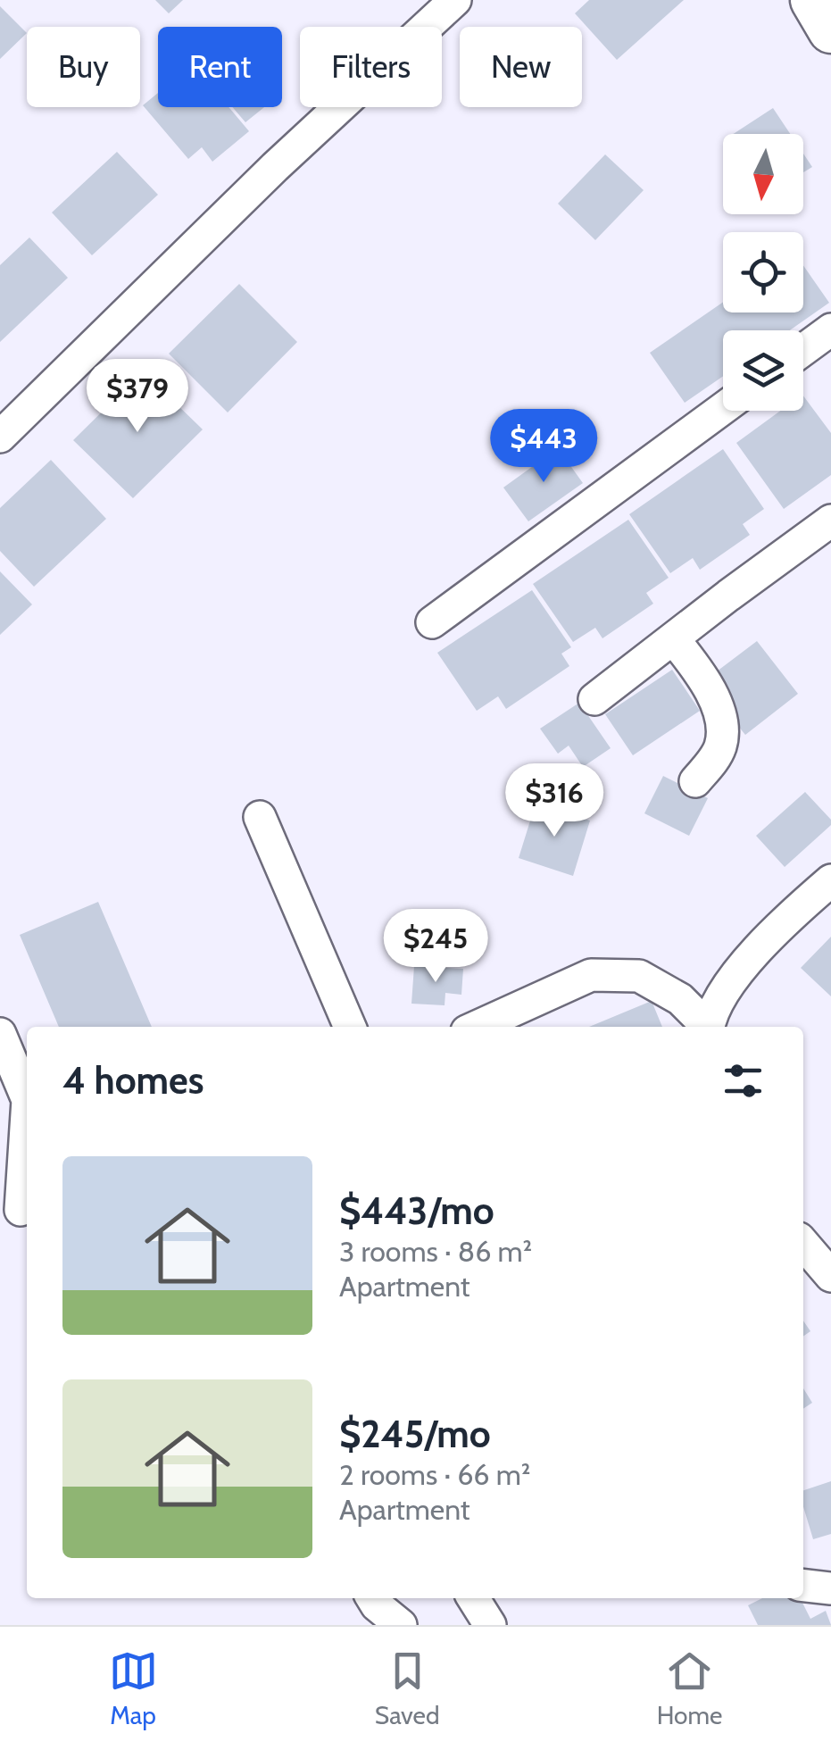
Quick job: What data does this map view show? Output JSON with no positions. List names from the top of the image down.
{
  "north": "bottom",
  "page": {
    "chip": [
      "Buy",
      "Rent",
      "Filters",
      "New"
    ],
    "price": [
      "$379",
      "$443",
      "$316",
      "$245"
    ],
    "heading": "4 homes",
    "list": [
      {
        "name": "$443/mo",
        "note": "3 rooms · 86 m² · Apartment"
      },
      {
        "name": "$245/mo",
        "note": "2 rooms · 66 m² · Apartment"
      }
    ],
    "tabs": ["Map", "Saved", "Home"]
  }
}
